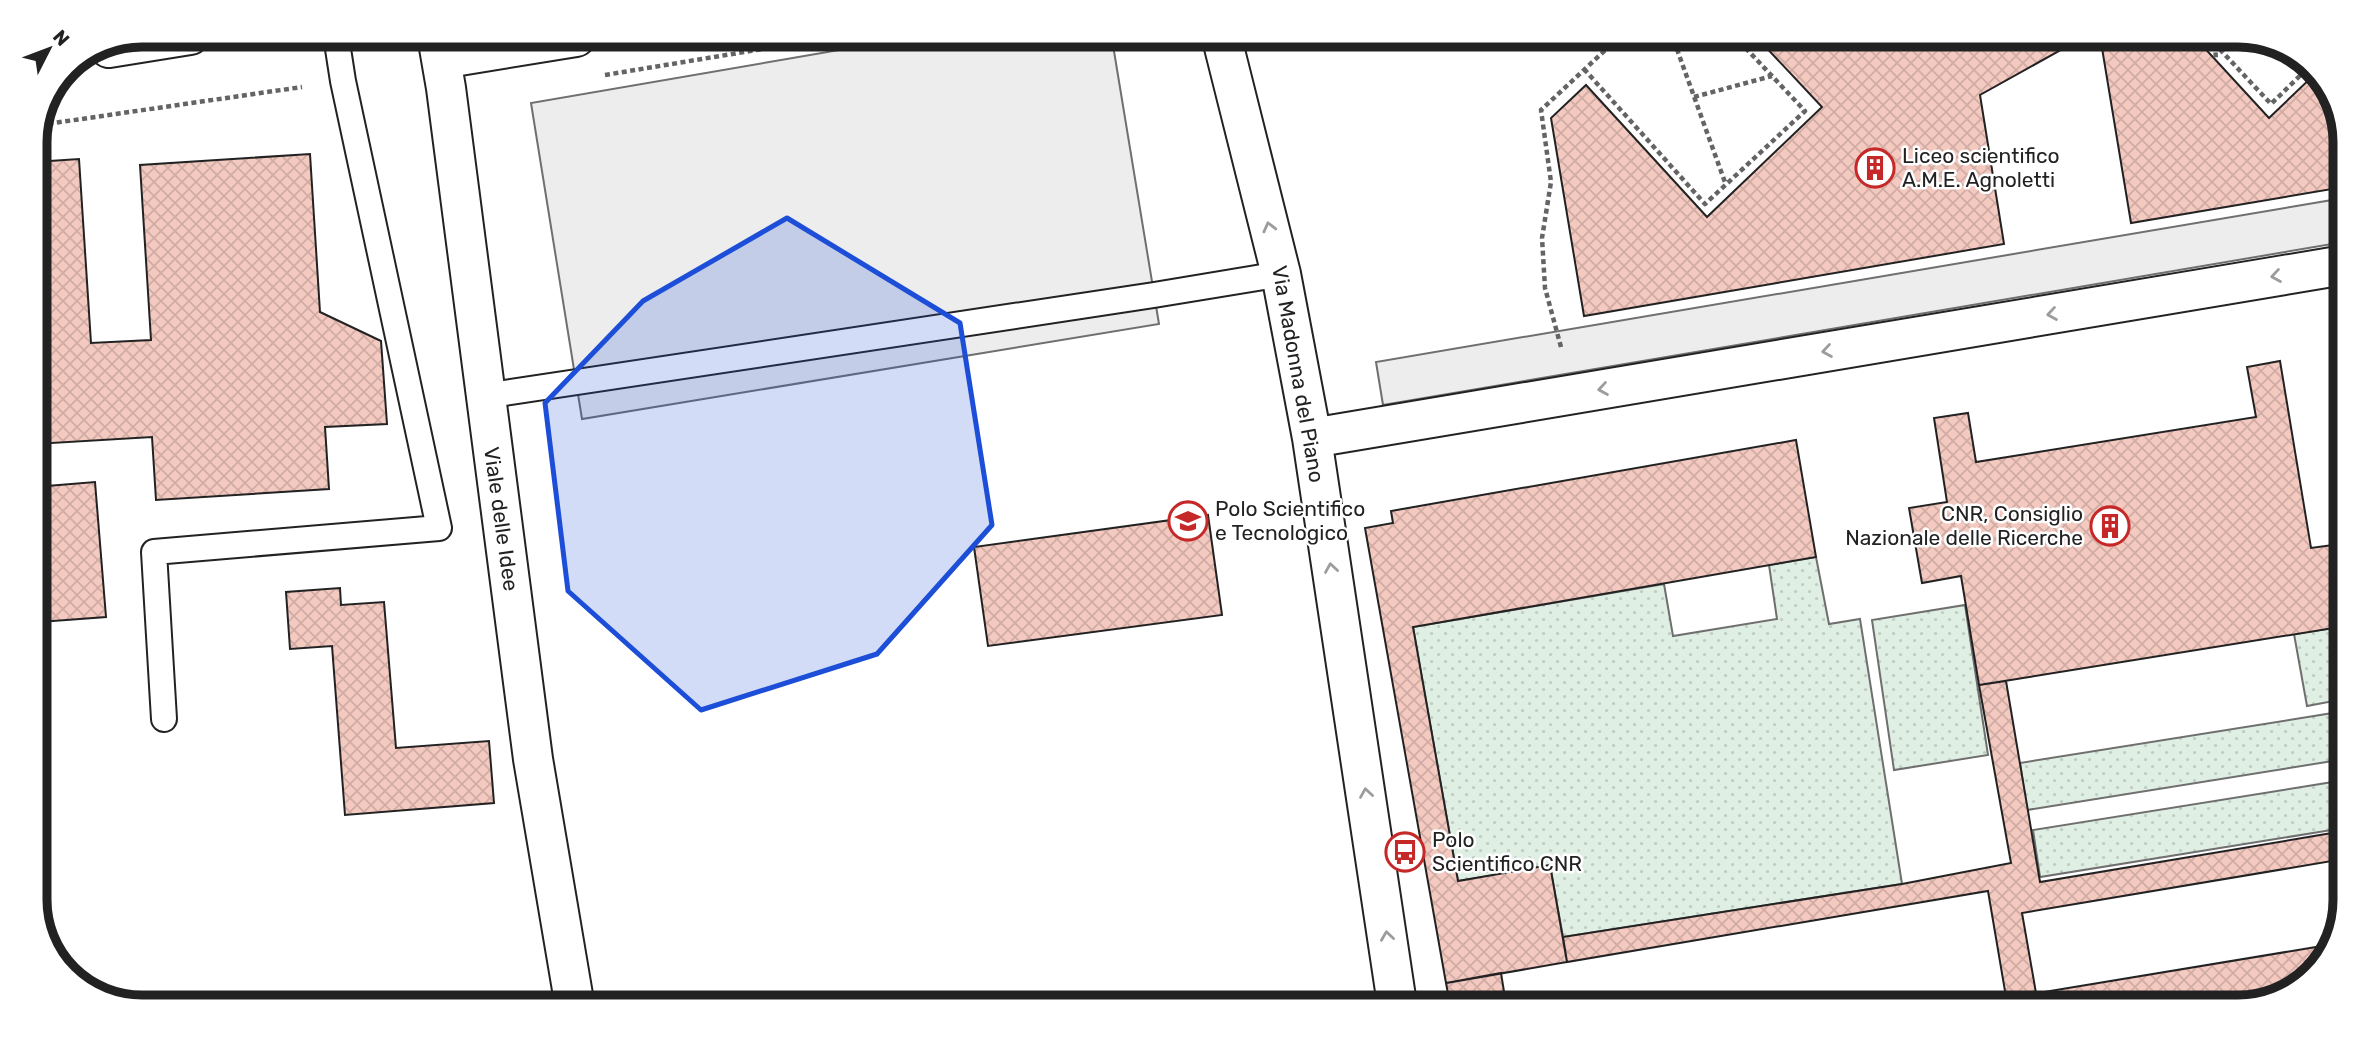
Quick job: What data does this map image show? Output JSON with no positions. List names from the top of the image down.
{
  "streets": {
    "street": ["Via Madonna del Piano", "Viale delle Idee"]
  },
  "one_way": ["Via Madonna del Piano"],
  "places": {
    "building": ["Liceo scientifico A.M.E. Agnoletti", "CNR, Consiglio Nazionale delle Ricerche"],
    "school or university": ["Polo Scientifico e Tecnologico"],
    "bus stop": ["Polo Scientifico CNR"]
  },
  "north": "top right"
}
